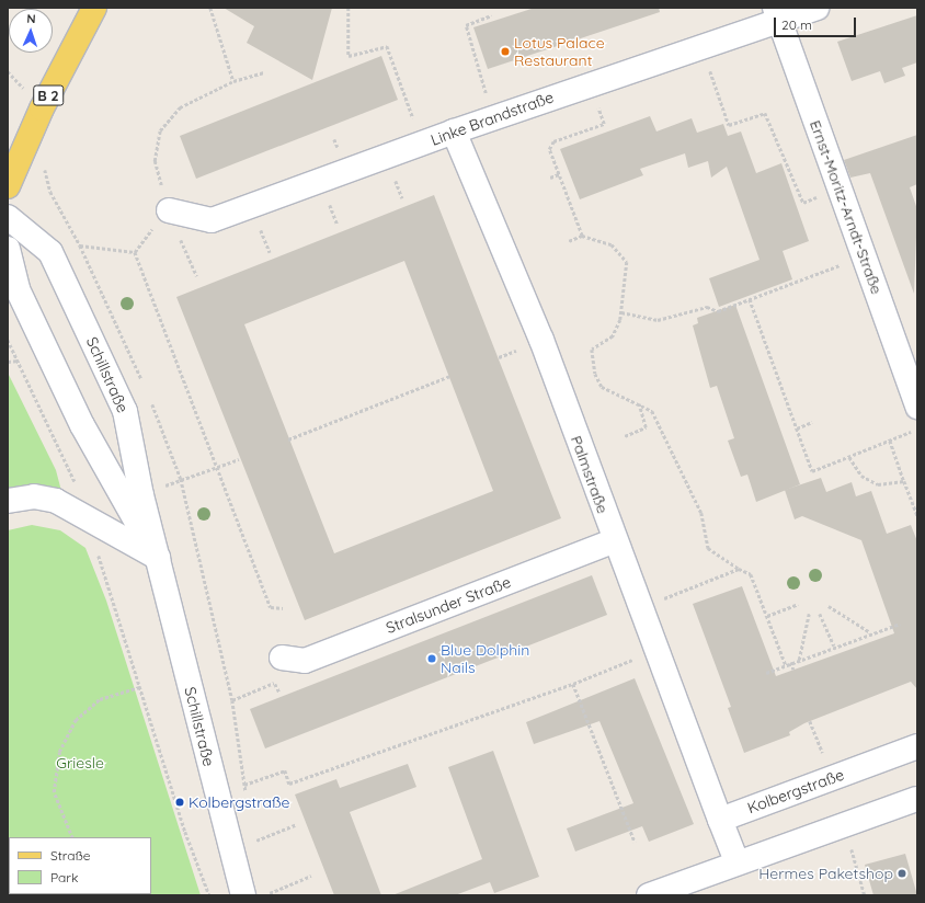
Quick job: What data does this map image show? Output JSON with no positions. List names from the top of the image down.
{
  "streets": {
    "main road": ["B 2"],
    "street": [
      "Linke Brandstraße",
      "Ernst-Moritz-Arndt-Straße",
      "Schillstraße",
      "Palmstraße",
      "Stralsunder Straße",
      "Kolbergstraße"
    ]
  },
  "crossings": [
    ["Linke Brandstraße", "Ernst-Moritz-Arndt-Straße"],
    ["Linke Brandstraße", "Palmstraße"],
    ["Palmstraße", "Stralsunder Straße"],
    ["Palmstraße", "Kolbergstraße"]
  ],
  "parks": ["Griesle"],
  "places": [
    "Lotus Palace Restaurant",
    "Blue Dolphin Nails",
    "Kolbergstraße",
    "Hermes Paketshop"
  ],
  "legend": ["Straße", "Park"],
  "scale_bar": "20 m",
  "north": "top"
}
